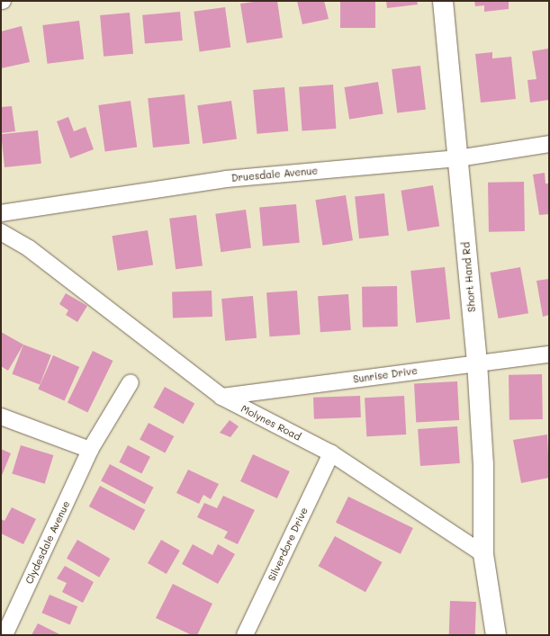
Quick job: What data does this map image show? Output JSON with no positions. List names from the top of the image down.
{
  "streets": {
    "main road": ["Short Hand Rd"],
    "street": [
      "Druesdale Avenue",
      "Sunrise Drive",
      "Molynes Road",
      "Clydesdale Avenue",
      "Silverdore Drive"
    ]
  },
  "crossings": [
    ["Druesdale Avenue", "Short Hand Rd"],
    ["Short Hand Rd", "Sunrise Drive"],
    ["Short Hand Rd", "Molynes Road"],
    ["Sunrise Drive", "Molynes Road"],
    ["Molynes Road", "Silverdore Drive"]
  ]
}
